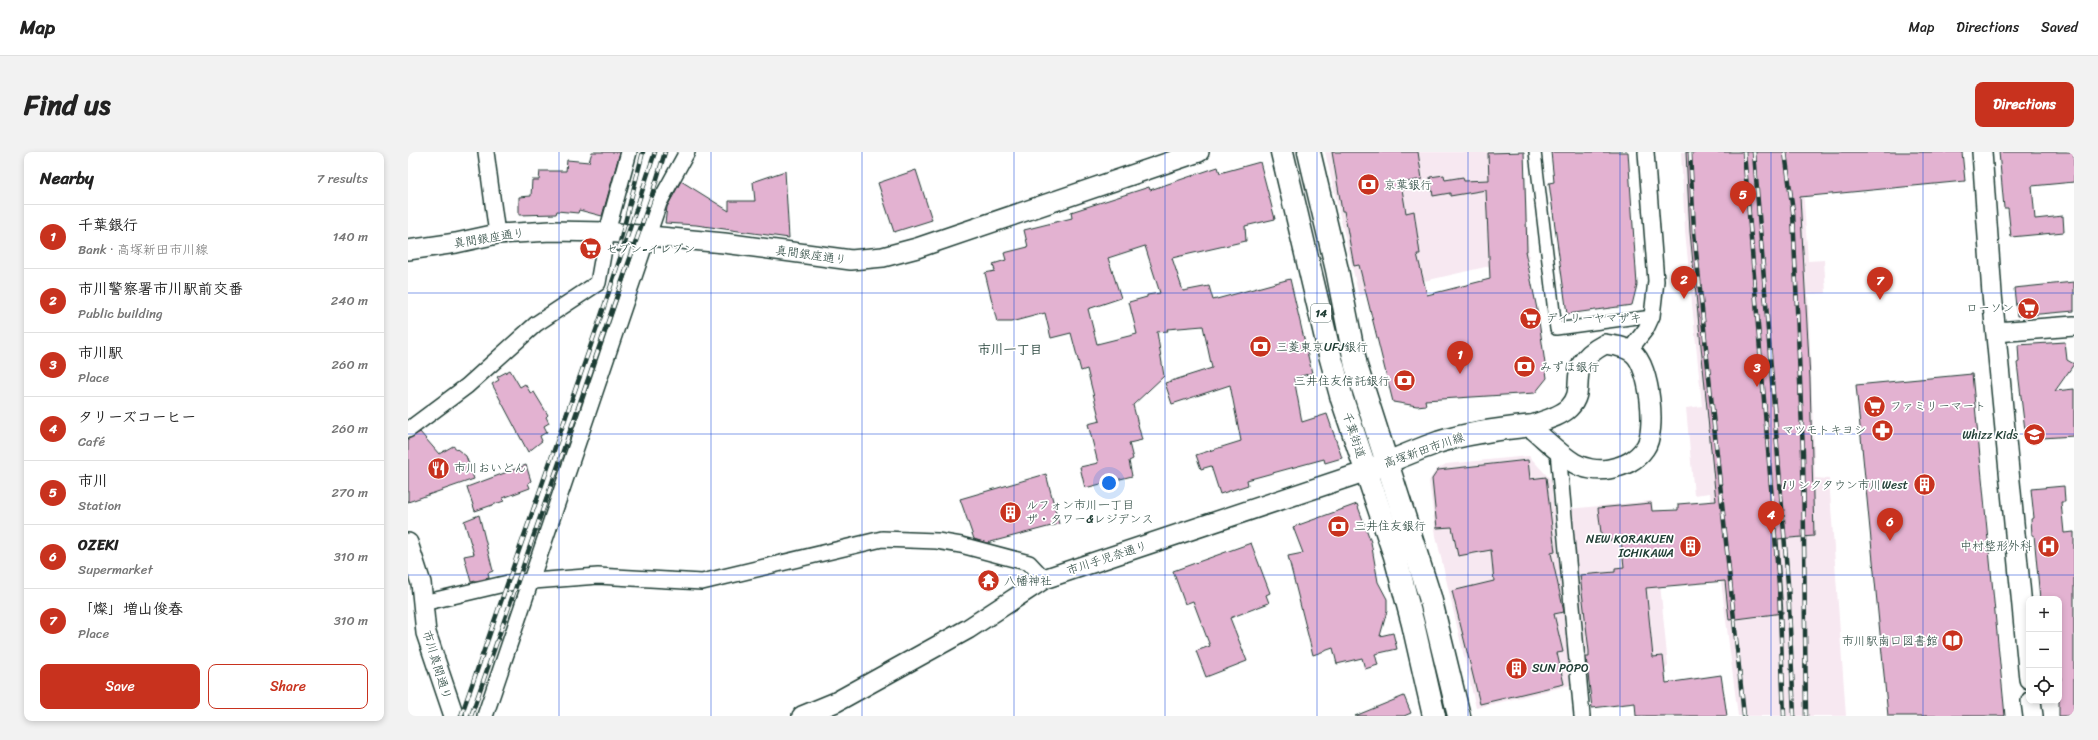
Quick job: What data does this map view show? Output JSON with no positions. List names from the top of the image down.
{
  "streets": {
    "highway": ["14", "千葉街道"],
    "main road": ["高塚新田市川線"],
    "street": ["真間銀座通り", "市川手児奈通り", "市川真間通り"]
  },
  "crossings": [
    ["千葉街道", "高塚新田市川線"],
    ["千葉街道", "市川手児奈通り"],
    ["高塚新田市川線", "市川手児奈通り"]
  ],
  "districts": ["市川一丁目"],
  "places": {
    "bank": [
      "京葉銀行",
      "三菱東京UFJ銀行",
      "みずほ銀行",
      "三井住友信託銀行",
      "三井住友銀行"
    ],
    "supermarket": [
      "セブン-イレブン",
      "ローソン",
      "デイリーヤマザキ",
      "ファミリーマート"
    ],
    "pharmacy": ["マツモトキヨシ"],
    "school or university": ["Whizz Kids"],
    "restaurant": ["市川おいどん"],
    "building": [
      "iリンクタウン市川West",
      "ルフォン市川一丁目 ザ・タワー&レジデンス",
      "NEW KORAKUEN ICHIKAWA",
      "SUN POPO"
    ],
    "hospital": ["中村整形外科"],
    "temple": ["八幡神社"],
    "library": ["市川駅南口図書館"]
  },
  "page": {
    "header": "Map",
    "nav": ["Map", "Directions", "Saved"],
    "title": "Find us",
    "buttons": [
      "Directions",
      ["Save", "Share"]
    ],
    "heading": ["Nearby", "7 results"],
    "pins": [
      "5",
      "2",
      "7",
      "1",
      "3",
      "4",
      "6"
    ],
    "list": [
      {
        "mark": "1",
        "name": "千葉銀行",
        "note": "Bank · 高塚新田市川線",
        "value": "140 m"
      },
      {
        "mark": "2",
        "name": "市川警察署市川駅前交番",
        "note": "Public building",
        "value": "240 m"
      },
      {
        "mark": "3",
        "name": "市川駅",
        "note": "Place",
        "value": "260 m"
      },
      {
        "mark": "4",
        "name": "タリーズコーヒー",
        "note": "Café",
        "value": "260 m"
      },
      {
        "mark": "5",
        "name": "市川",
        "note": "Station",
        "value": "270 m"
      },
      {
        "mark": "6",
        "name": "OZEKI",
        "note": "Supermarket",
        "value": "310 m"
      },
      {
        "mark": "7",
        "name": "「燦」増山俊春",
        "note": "Place",
        "value": "310 m"
      }
    ],
    "map_buttons": ["+", "−"]
  }
}
